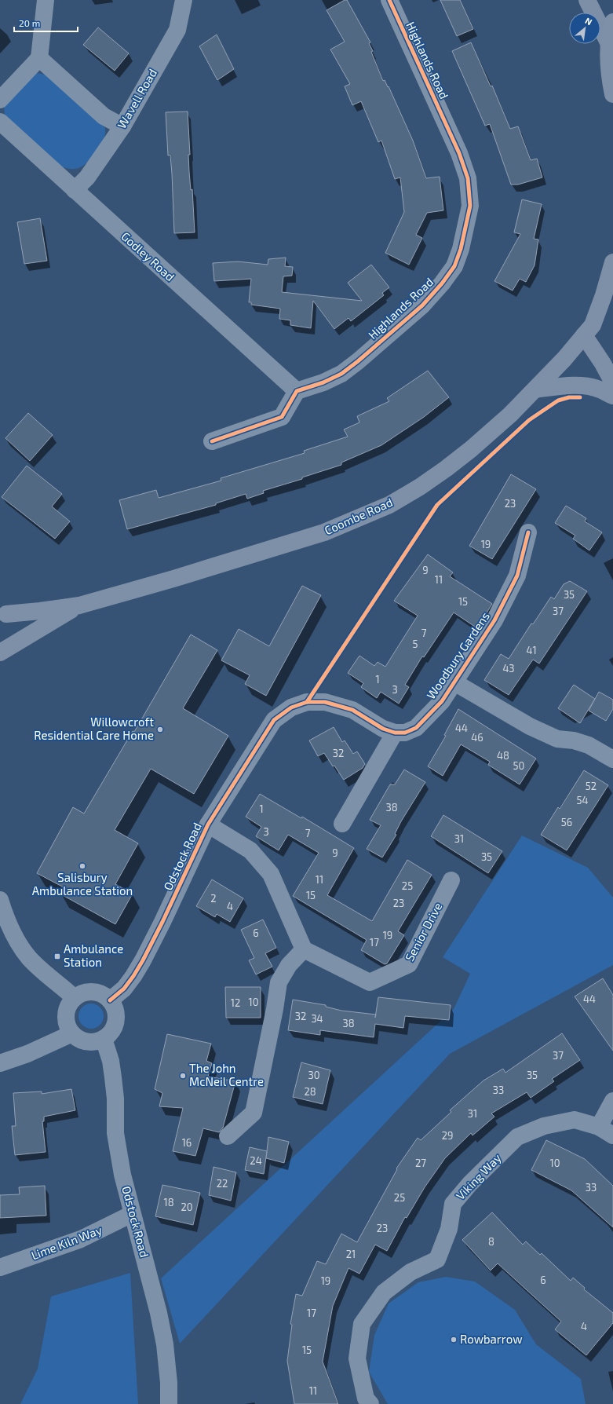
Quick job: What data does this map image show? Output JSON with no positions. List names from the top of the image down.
{
  "streets": {
    "highway": ["Coombe Road"],
    "street": [
      "Highlands Road",
      "Wavell Road",
      "Godley Road",
      "Woodbury Gardens",
      "Odstock Road",
      "Senior Drive",
      "Viking Way",
      "Lime Kiln Way"
    ]
  },
  "crossings": [
    ["Highlands Road", "Godley Road"],
    ["Wavell Road", "Godley Road"],
    ["Woodbury Gardens", "Odstock Road"],
    ["Odstock Road", "Lime Kiln Way"]
  ],
  "places": {
    "other": [
      "Willowcroft Residential Care Home",
      "Salisbury Ambulance Station",
      "The John McNeil Centre",
      "Rowbarrow"
    ],
    "transit": ["Ambulance Station"]
  },
  "house_numbers": [
    "23",
    "19",
    "9",
    "11",
    "35",
    "15",
    "37",
    "7",
    "5",
    "41",
    "43",
    "1",
    "3",
    "44",
    "46",
    "32",
    "48",
    "50",
    "52",
    "54",
    "38",
    "1",
    "56",
    "3",
    "7",
    "31",
    "9",
    "35",
    "11",
    "25",
    "15",
    "2",
    "23",
    "4",
    "6",
    "19",
    "17",
    "44",
    "10",
    "12",
    "32",
    "34",
    "38",
    "37",
    "30",
    "35",
    "33",
    "28",
    "31",
    "29",
    "16",
    "24",
    "27",
    "10",
    "22",
    "33",
    "25",
    "18",
    "20",
    "23",
    "8",
    "21",
    "6",
    "19",
    "17",
    "4",
    "15",
    "11"
  ],
  "scale_bar": "20 m",
  "north": "top right"
}
